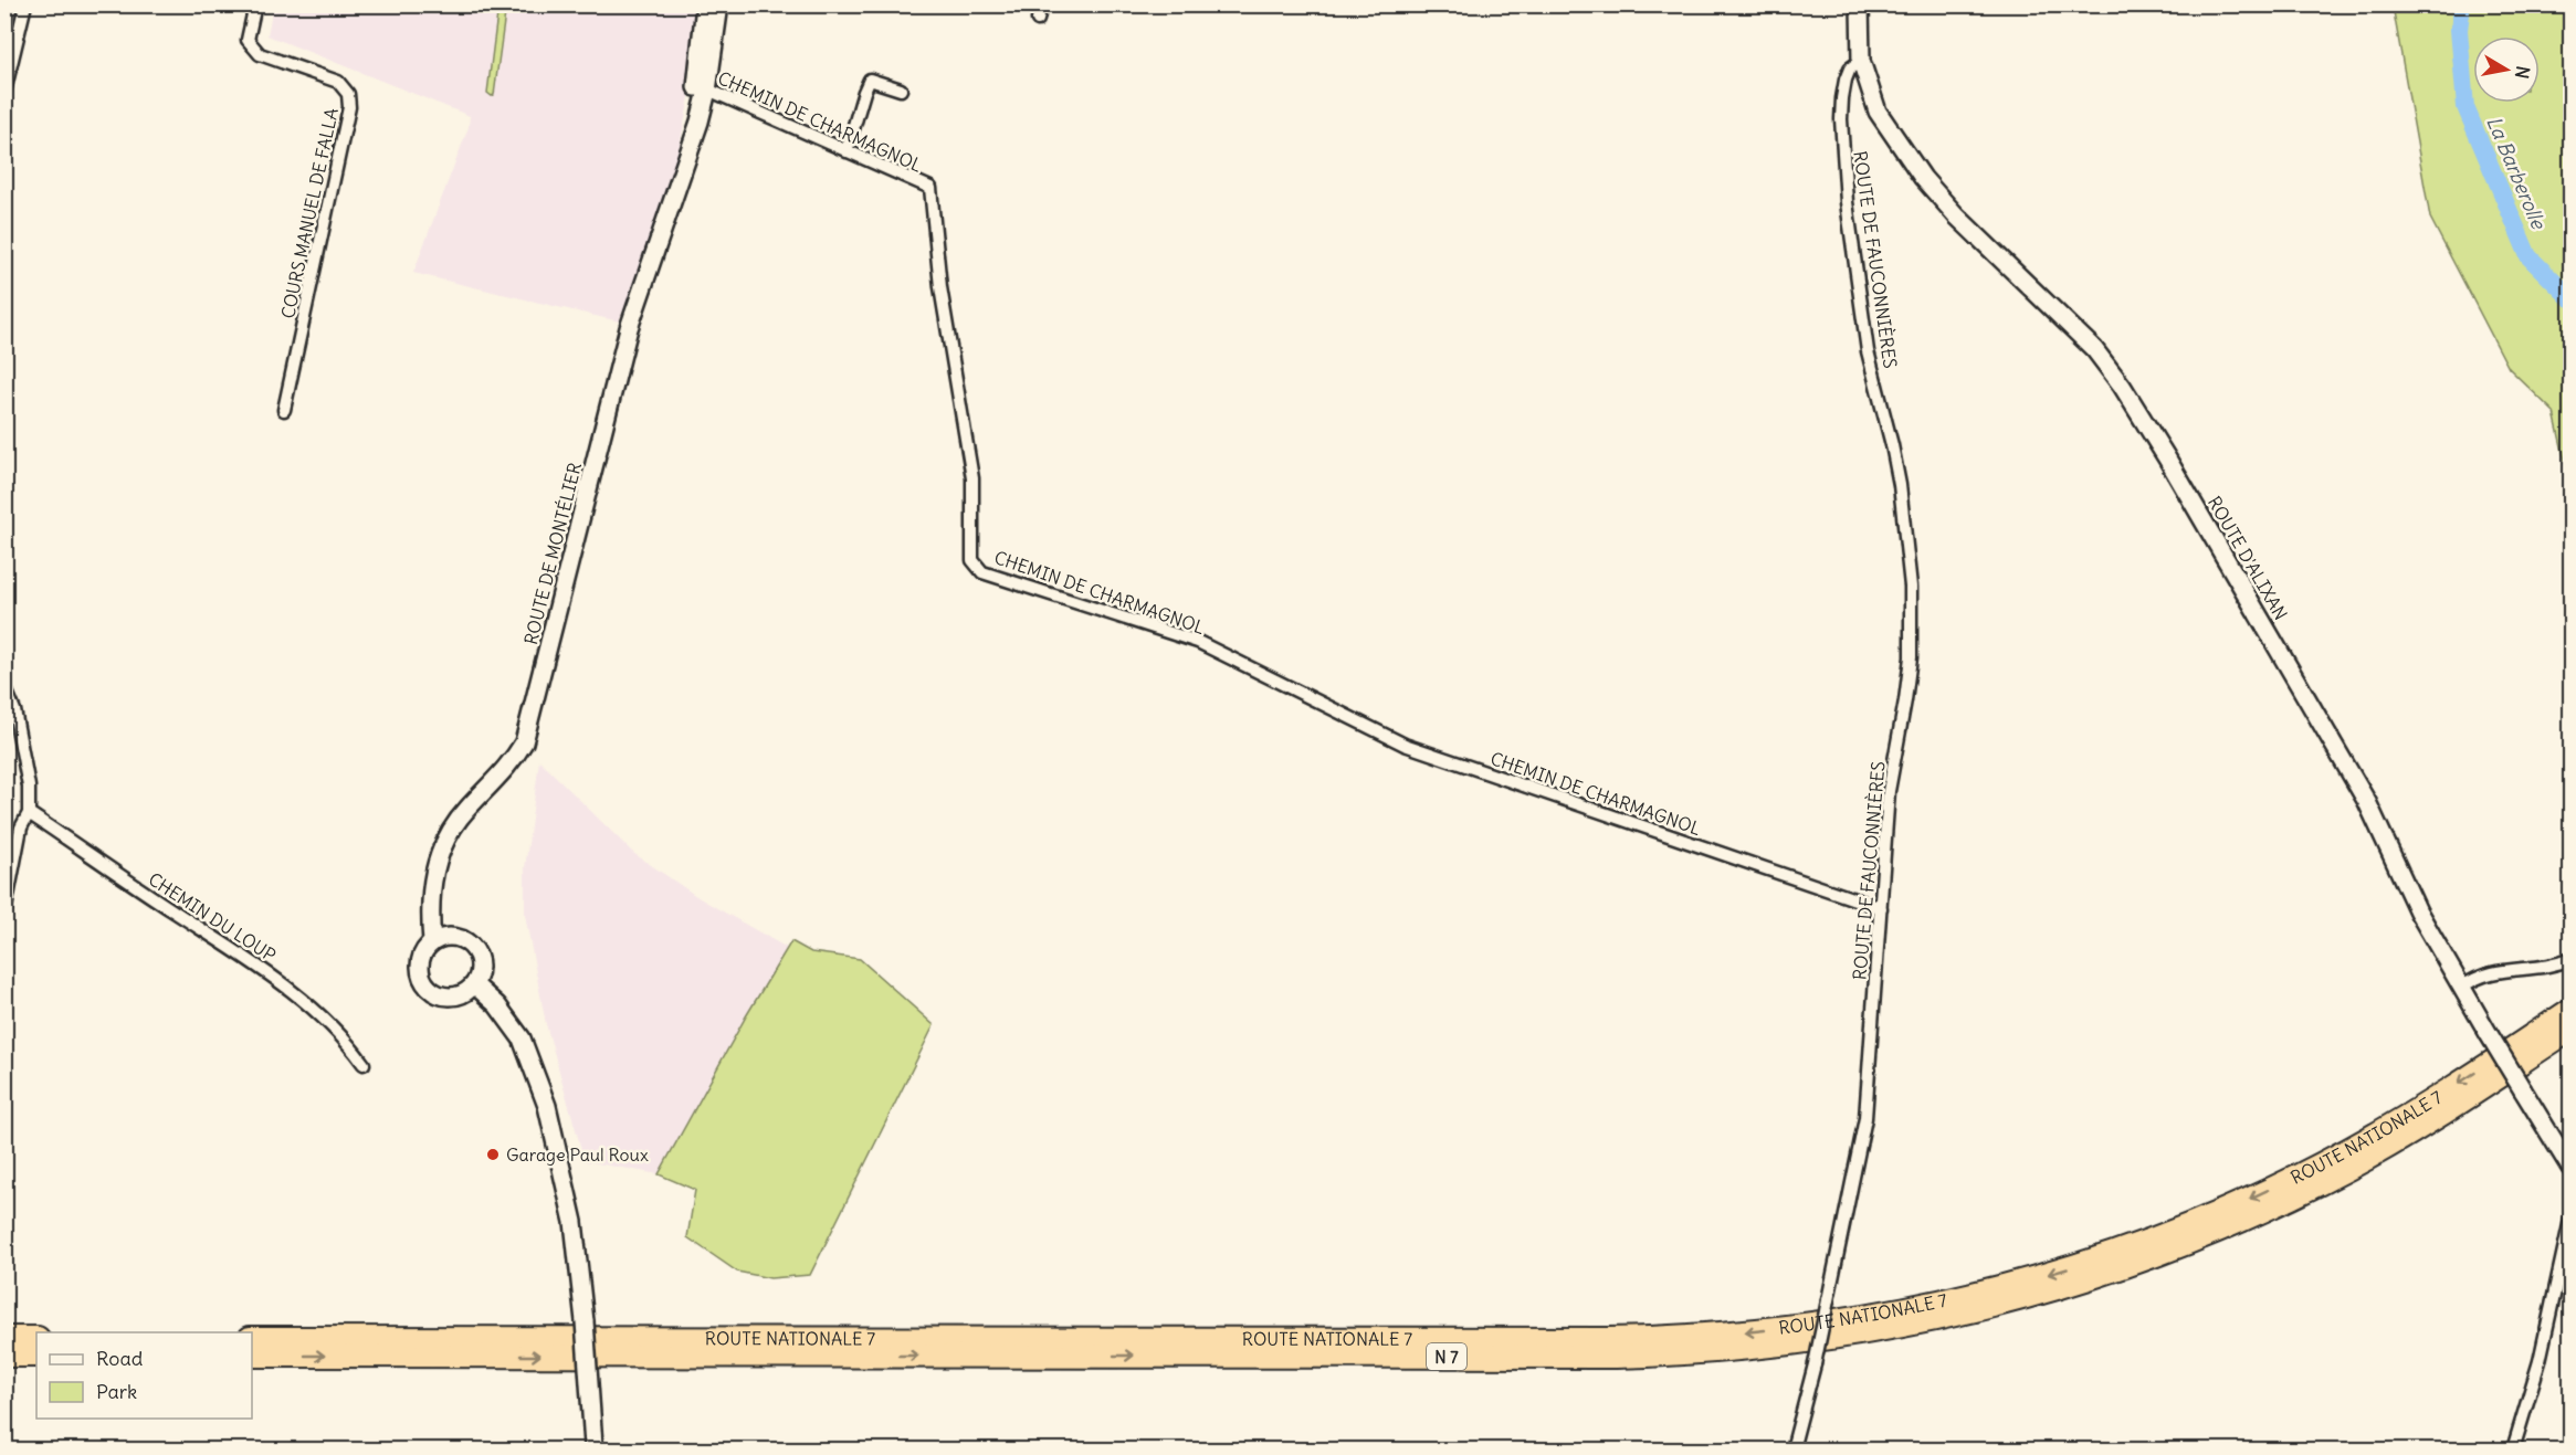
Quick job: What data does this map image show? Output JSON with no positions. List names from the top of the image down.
{
  "streets": {
    "highway": ["ROUTE NATIONALE 7", "N 7"],
    "main road": ["ROUTE DE MONTÉLIER", "ROUTE D'ALIXAN"],
    "street": [
      "CHEMIN DE CHARMAGNOL",
      "COURS MANUEL DE FALLA",
      "ROUTE DE FAUCONNIÈRES",
      "CHEMIN DU LOUP"
    ]
  },
  "crossings": [
    ["CHEMIN DE CHARMAGNOL", "ROUTE DE FAUCONNIÈRES"],
    ["CHEMIN DE CHARMAGNOL", "ROUTE DE MONTÉLIER"],
    ["ROUTE DE FAUCONNIÈRES", "ROUTE D'ALIXAN"]
  ],
  "water": ["La Barberolle"],
  "places": ["Garage Paul Roux"],
  "legend": ["Road", "Park"],
  "north": "right"
}
